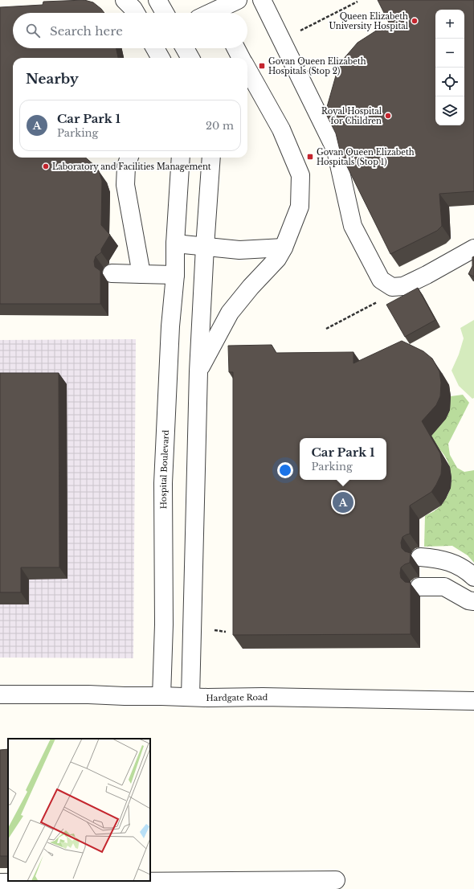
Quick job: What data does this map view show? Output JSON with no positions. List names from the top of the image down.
{
  "streets": {
    "street": ["Hospital Boulevard", "Hardgate Road"]
  },
  "crossings": [
    ["Hospital Boulevard", "Hardgate Road"]
  ],
  "places": {
    "other": ["Queen Elizabeth University Hospital", "Royal Hospital for Children", "Laboratory and Facilities Management"],
    "transit": ["Govan Queen Elizabeth Hospitals (Stop 2)", "Govan Queen Elizabeth Hospitals (Stop 1)"]
  },
  "page": {
    "map_buttons": ["+", "−"],
    "search": "Search here",
    "heading": "Nearby",
    "list": [
      {
        "mark": "A",
        "name": "Car Park 1",
        "note": "Parking",
        "value": "20 m"
      }
    ],
    "popup": ["Car Park 1", "Parking"],
    "pins": "A"
  }
}
